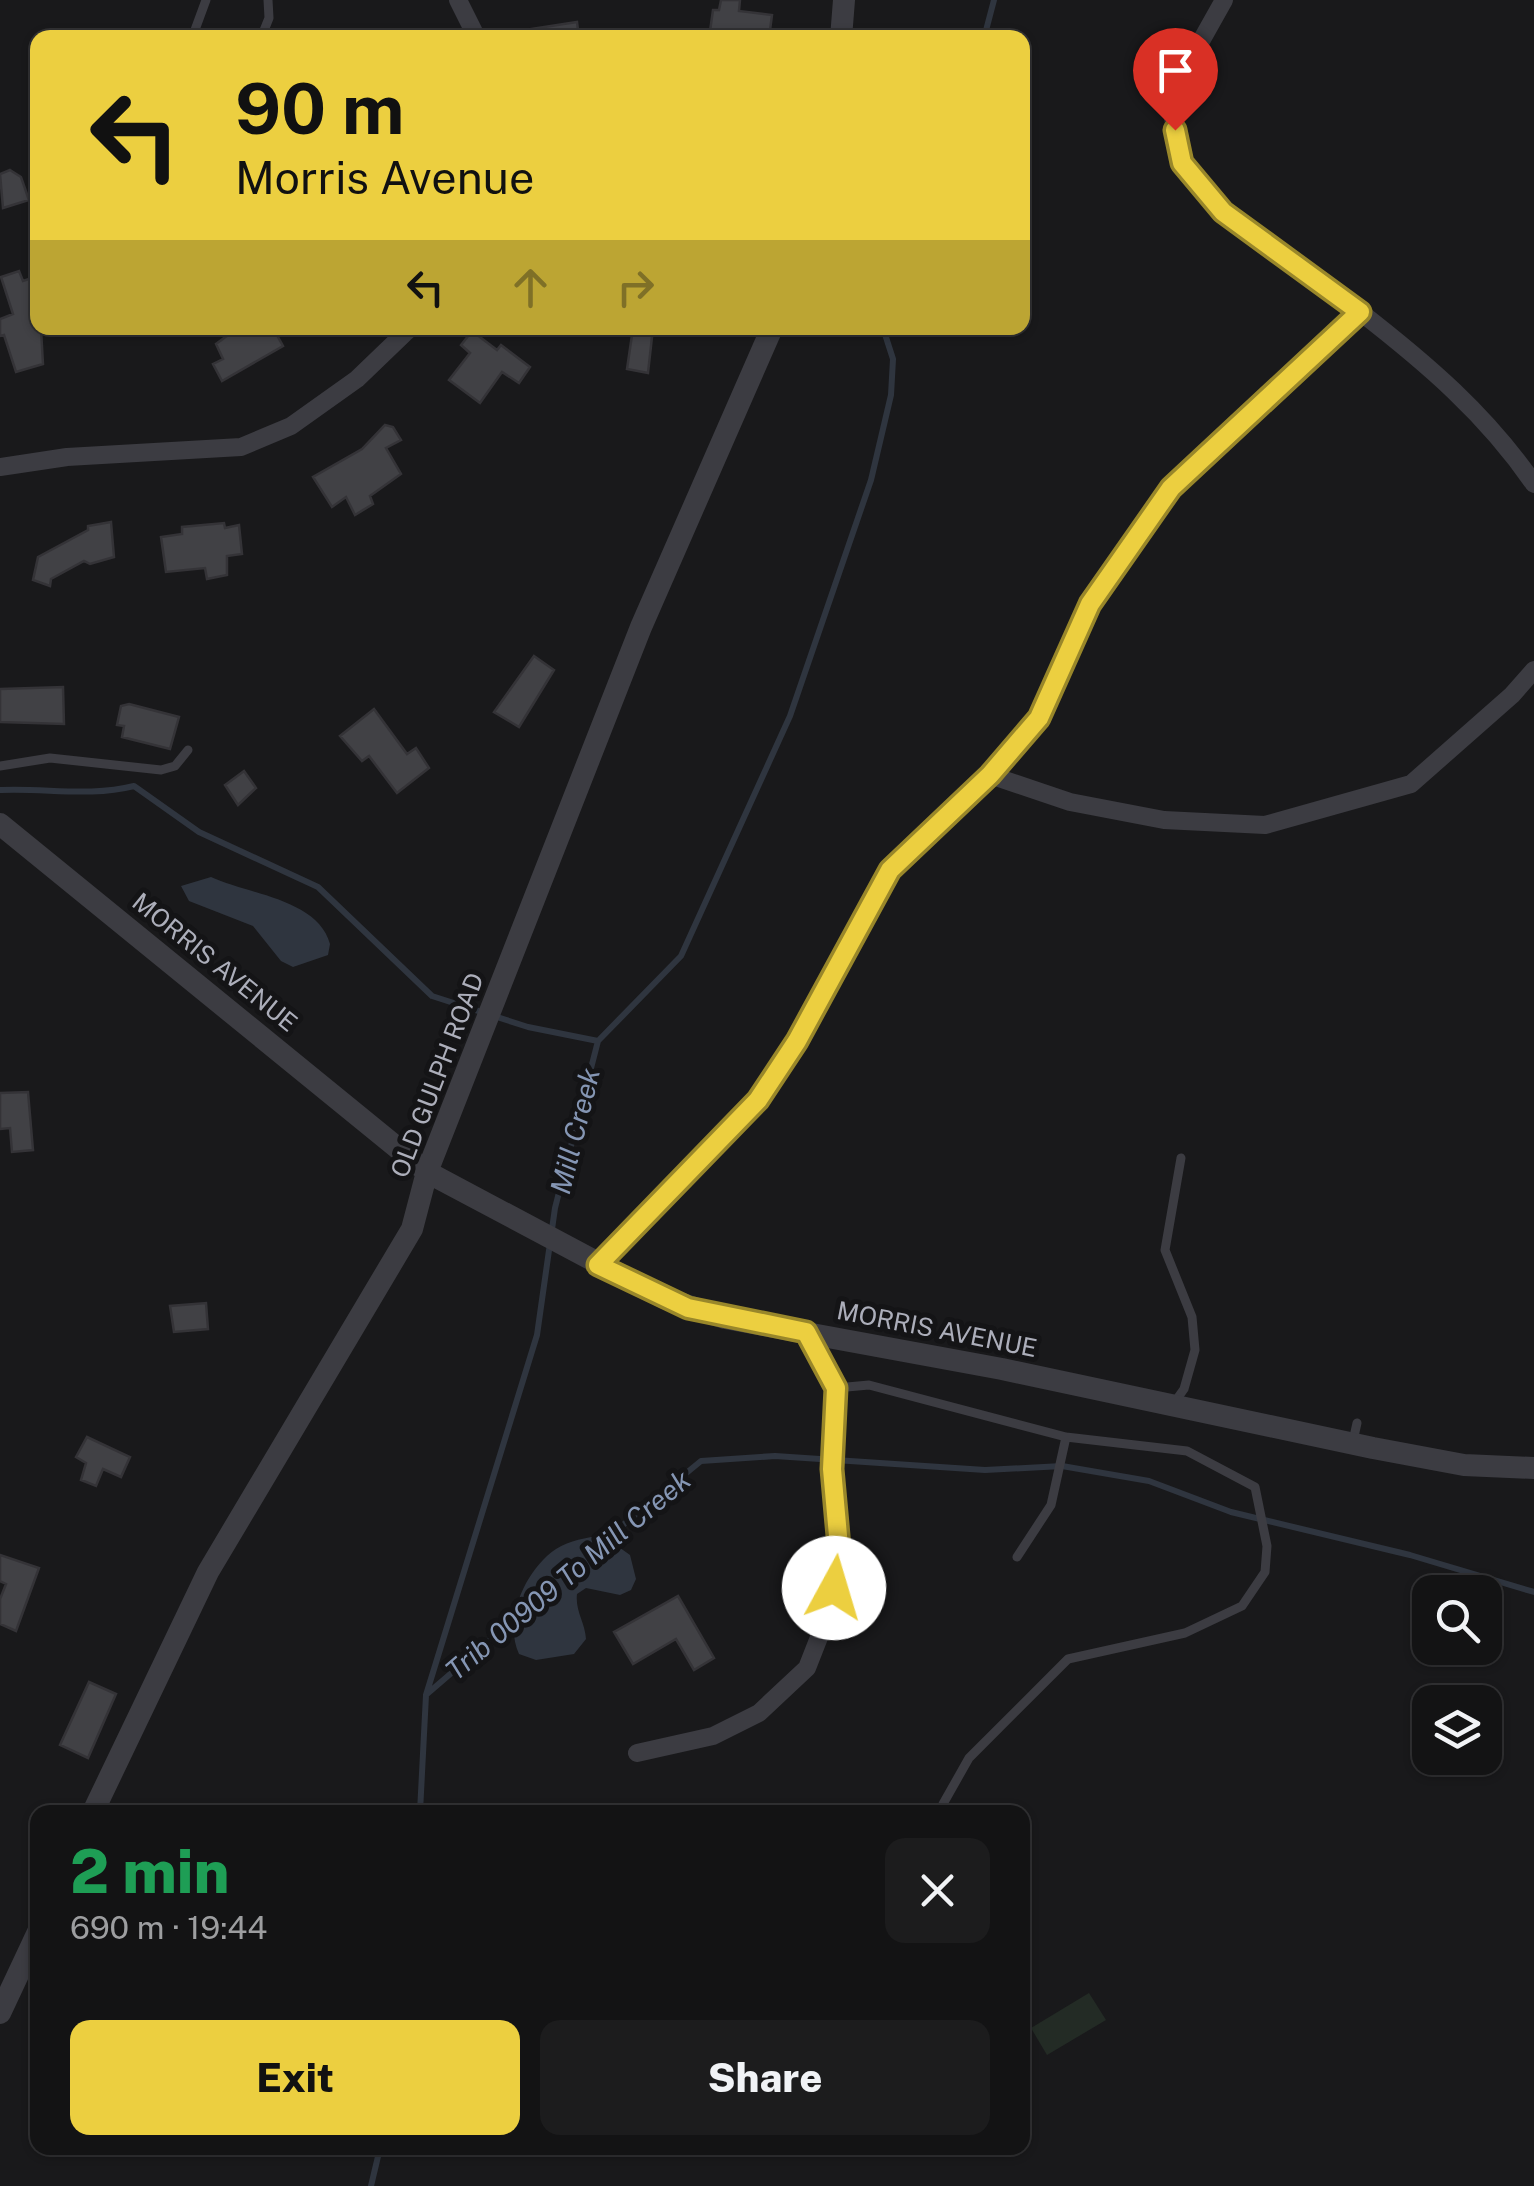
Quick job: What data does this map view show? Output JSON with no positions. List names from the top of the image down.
{
  "streets": {
    "street": ["MORRIS AVENUE", "OLD GULPH ROAD"]
  },
  "crossings": [
    ["MORRIS AVENUE", "OLD GULPH ROAD"]
  ],
  "water": ["Mill Creek", "Trib 00909 To Mill Creek"],
  "page": {
    "turn": ["90 m", "Morris Avenue"],
    "heading": ["2 min", "690 m · 19:44"],
    "buttons": ["Exit", "Share"]
  }
}
